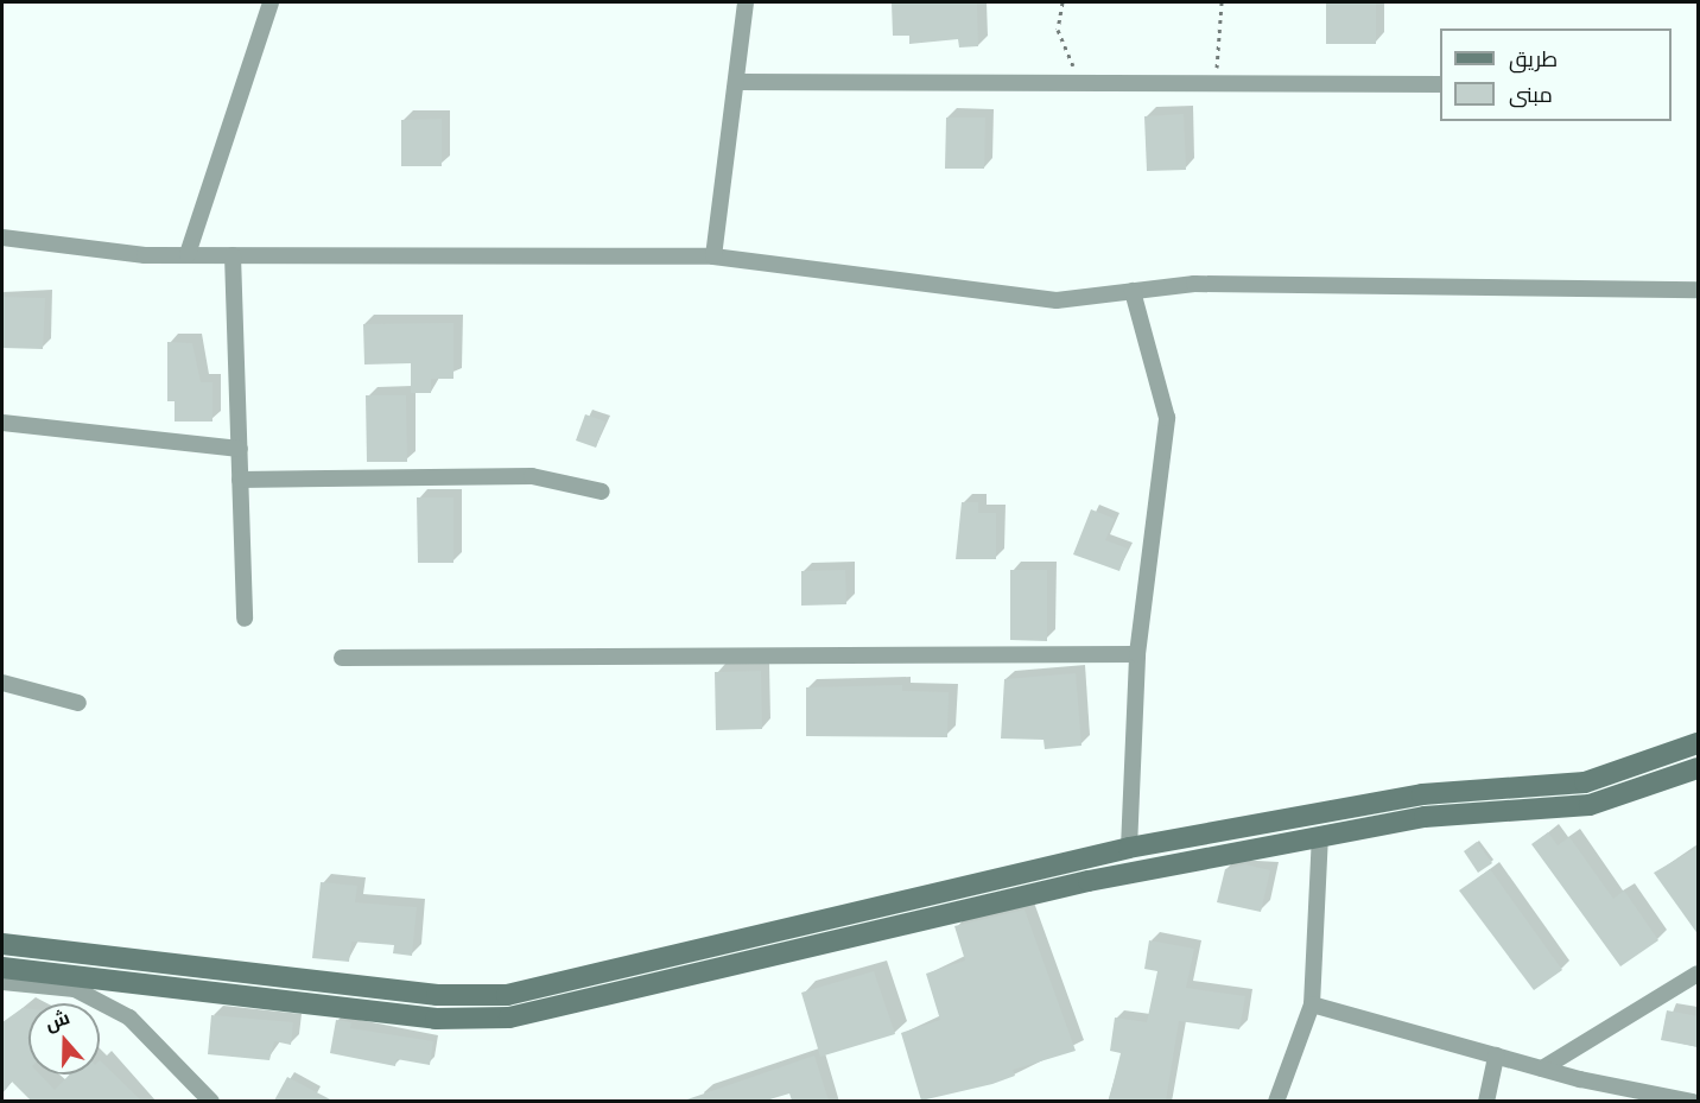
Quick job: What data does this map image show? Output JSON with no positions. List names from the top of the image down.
{
  "legend": ["طريق", "مبنى"],
  "north": "top"
}
